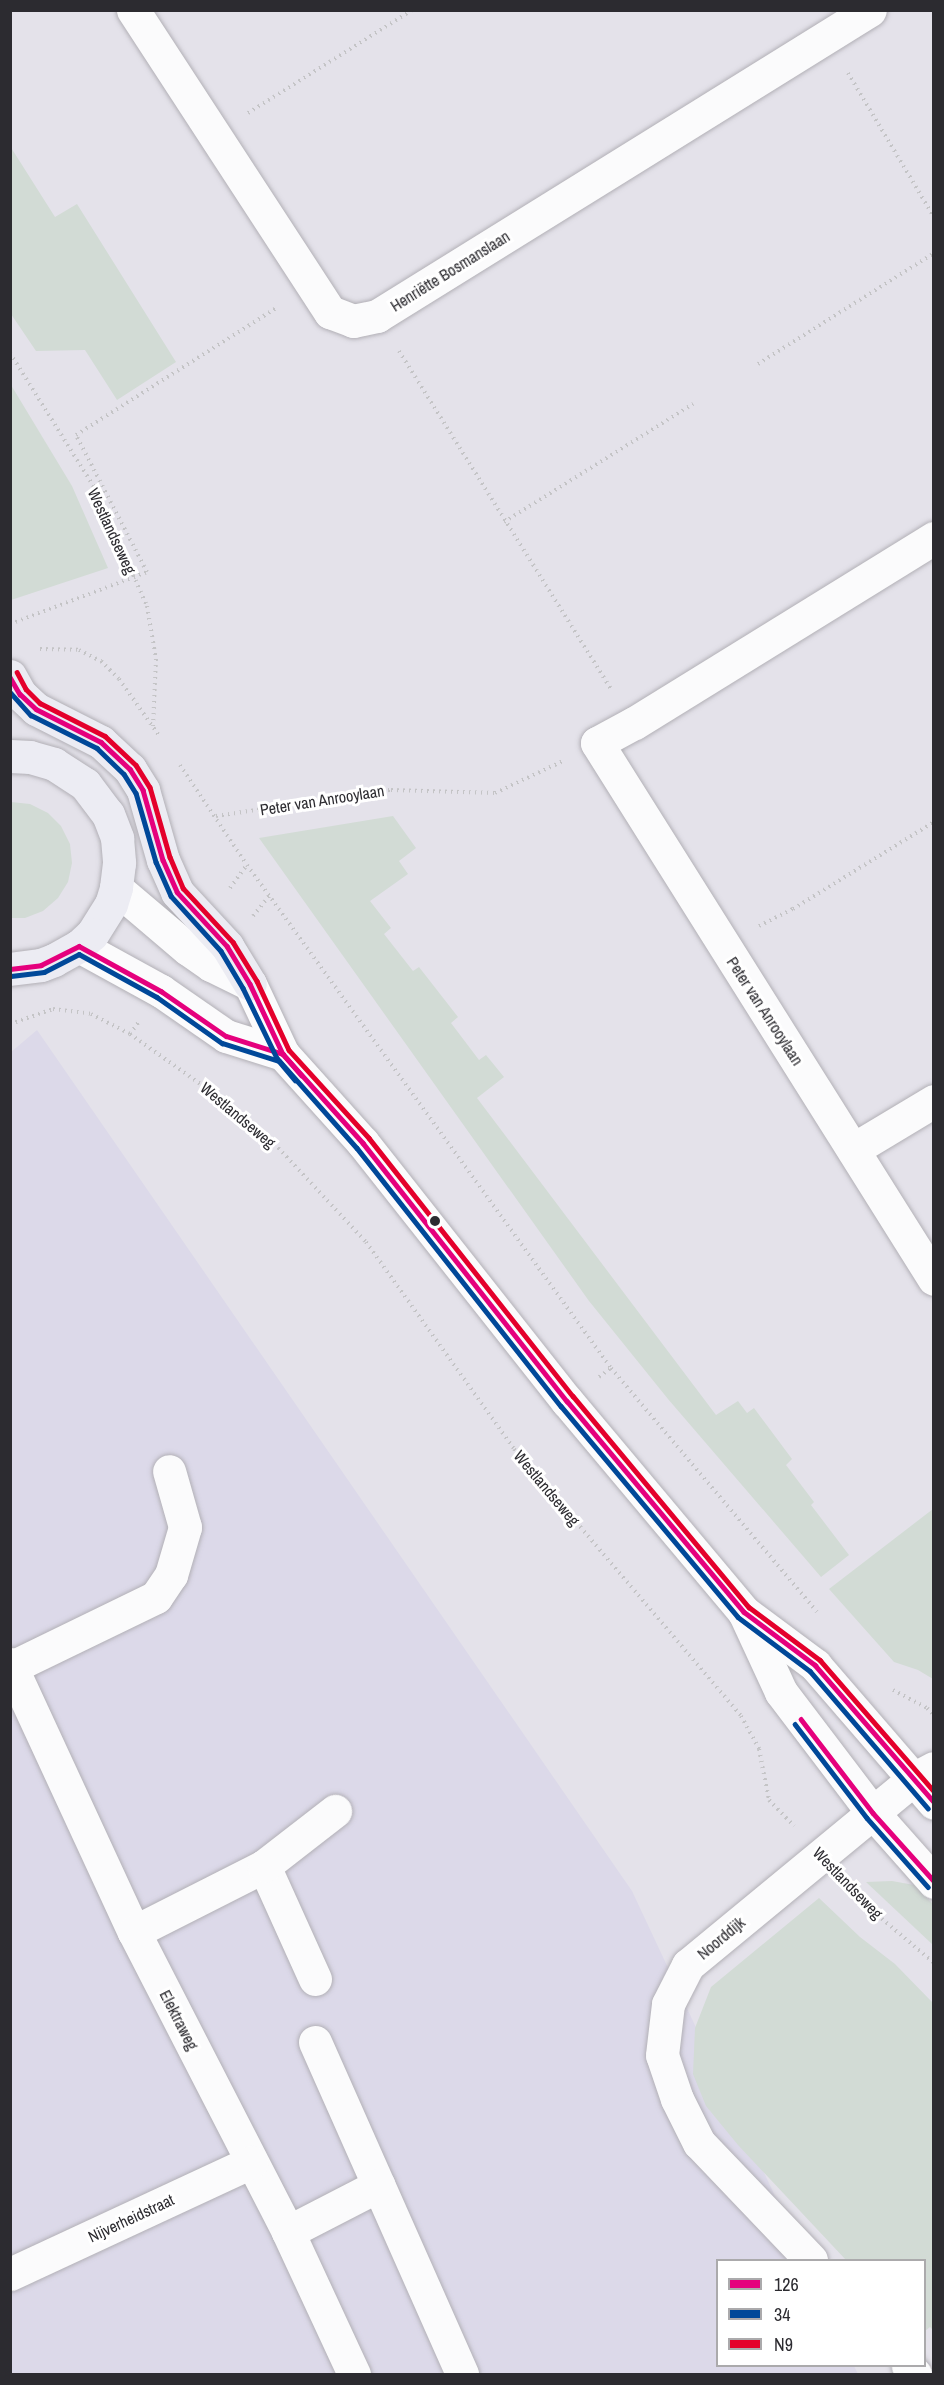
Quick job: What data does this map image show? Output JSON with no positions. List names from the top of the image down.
{
  "streets": {
    "street": [
      "Henriëtte Bosmanslaan",
      "Peter van Anrooylaan",
      "Noorddijk",
      "Elektraweg",
      "Nijverheidstraat"
    ],
    "path": ["Westlandseweg"]
  },
  "crossings": [
    ["Westlandseweg", "Noorddijk"],
    ["Elektraweg", "Nijverheidstraat"]
  ],
  "lines": ["transit line N9", "transit line 126", "transit line 34"],
  "legend": ["126", "34", "N9"]
}
